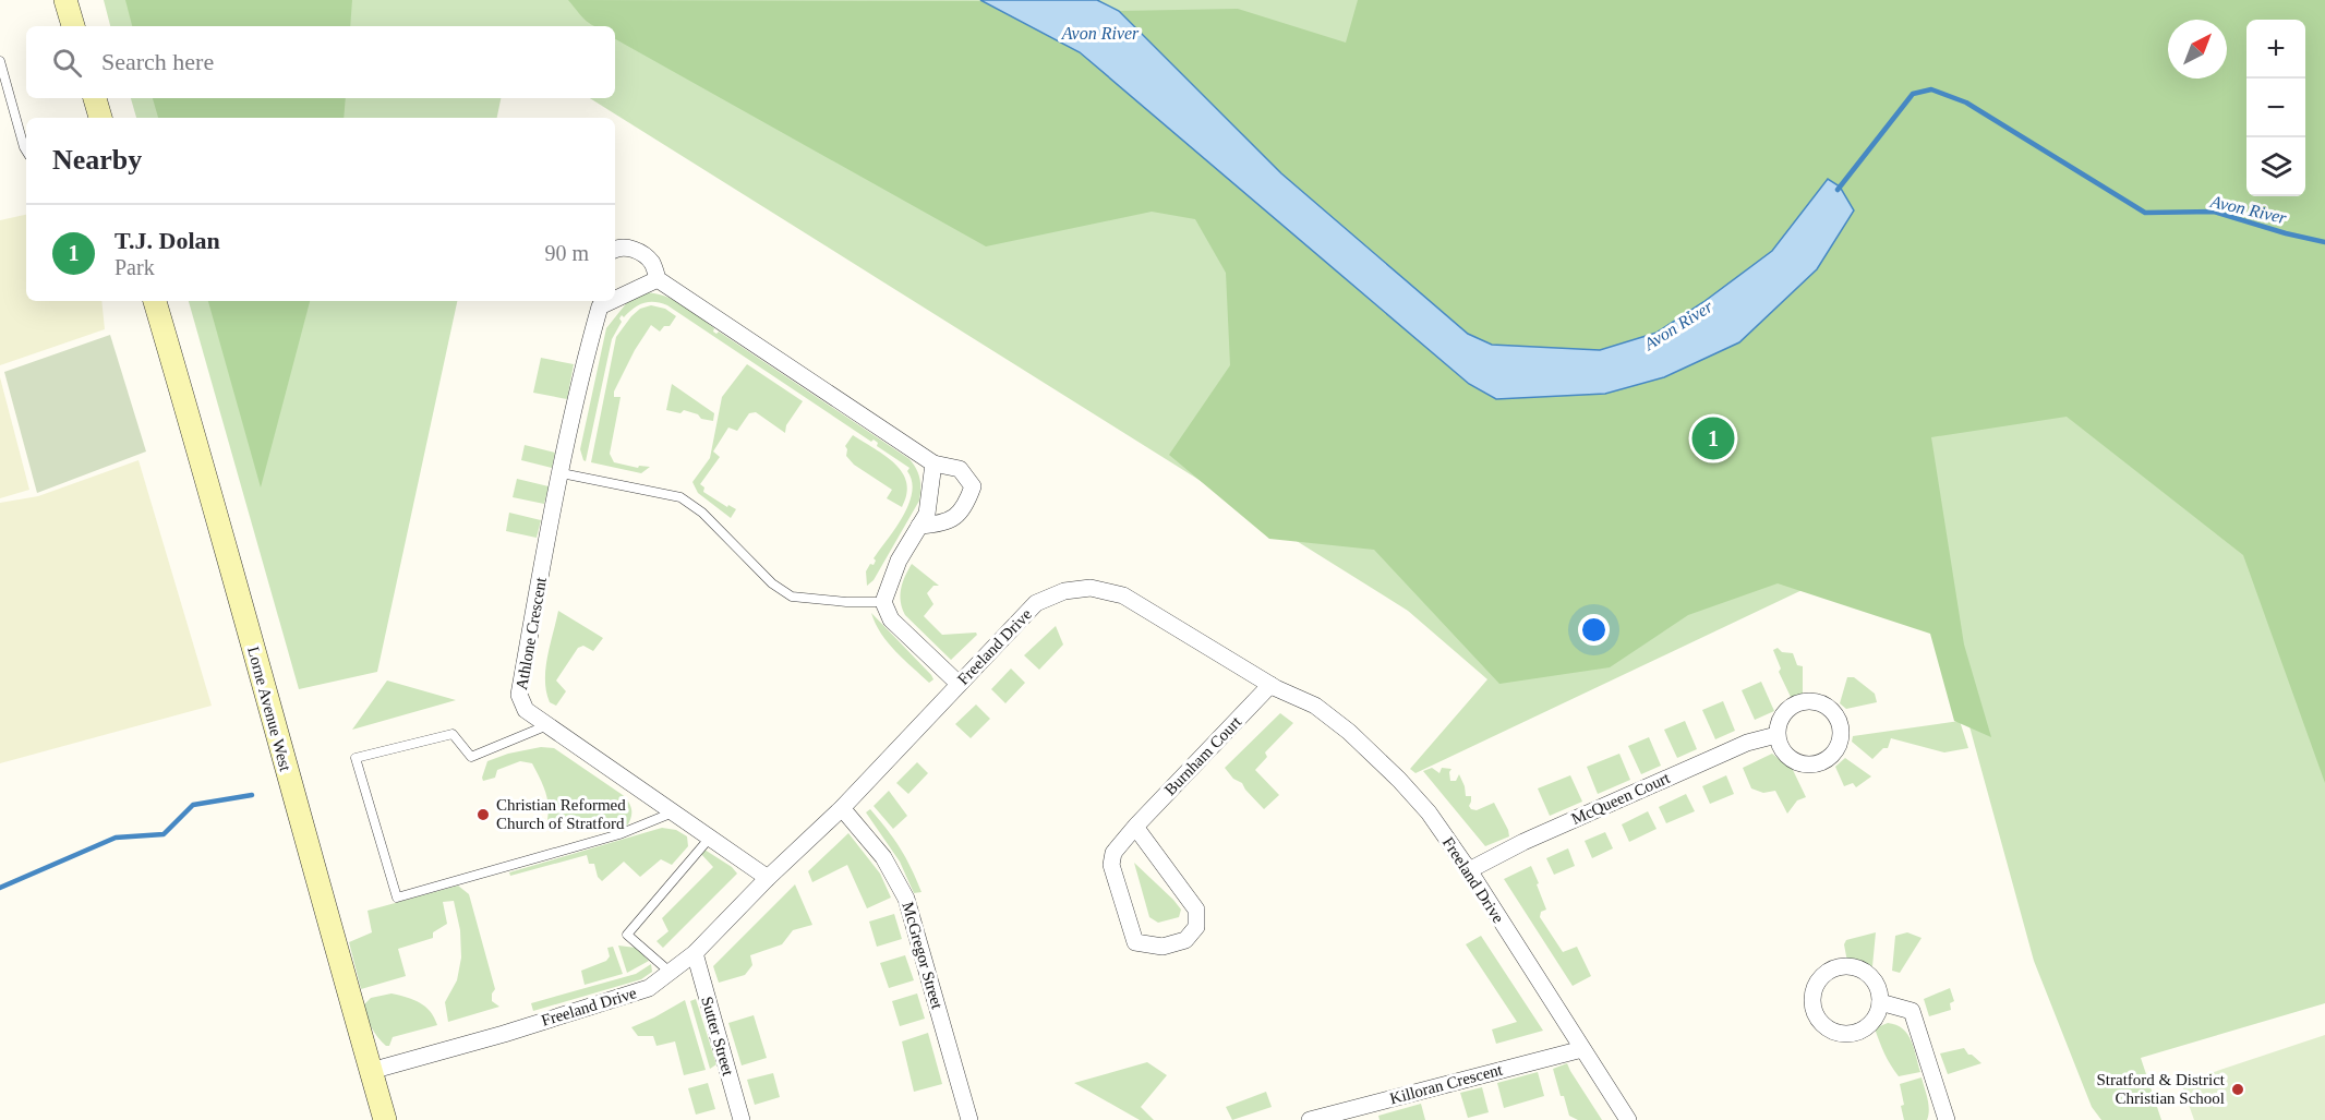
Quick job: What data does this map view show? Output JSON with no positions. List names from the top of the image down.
{
  "streets": {
    "main road": ["Lorne Avenue West"],
    "street": [
      "Athlone Crescent",
      "Freeland Drive",
      "Burnham Court",
      "McQueen Court",
      "McGregor Street",
      "Sutter Street",
      "Killoran Crescent"
    ]
  },
  "crossings": [
    ["Athlone Crescent", "Freeland Drive"],
    ["Freeland Drive", "Lorne Avenue West"],
    ["Freeland Drive", "Burnham Court"],
    ["Freeland Drive", "McQueen Court"],
    ["Freeland Drive", "McGregor Street"],
    ["Freeland Drive", "Sutter Street"],
    ["Freeland Drive", "Killoran Crescent"]
  ],
  "water": ["Avon River"],
  "places": ["Christian Reformed Church of Stratford", "Stratford & District Christian School"],
  "north": "top right",
  "page": {
    "map_buttons": ["+", "−"],
    "search": "Search here",
    "heading": "Nearby",
    "list": [
      {
        "mark": "1",
        "name": "T.J. Dolan",
        "note": "Park",
        "value": "90 m"
      }
    ],
    "pins": "1"
  }
}
